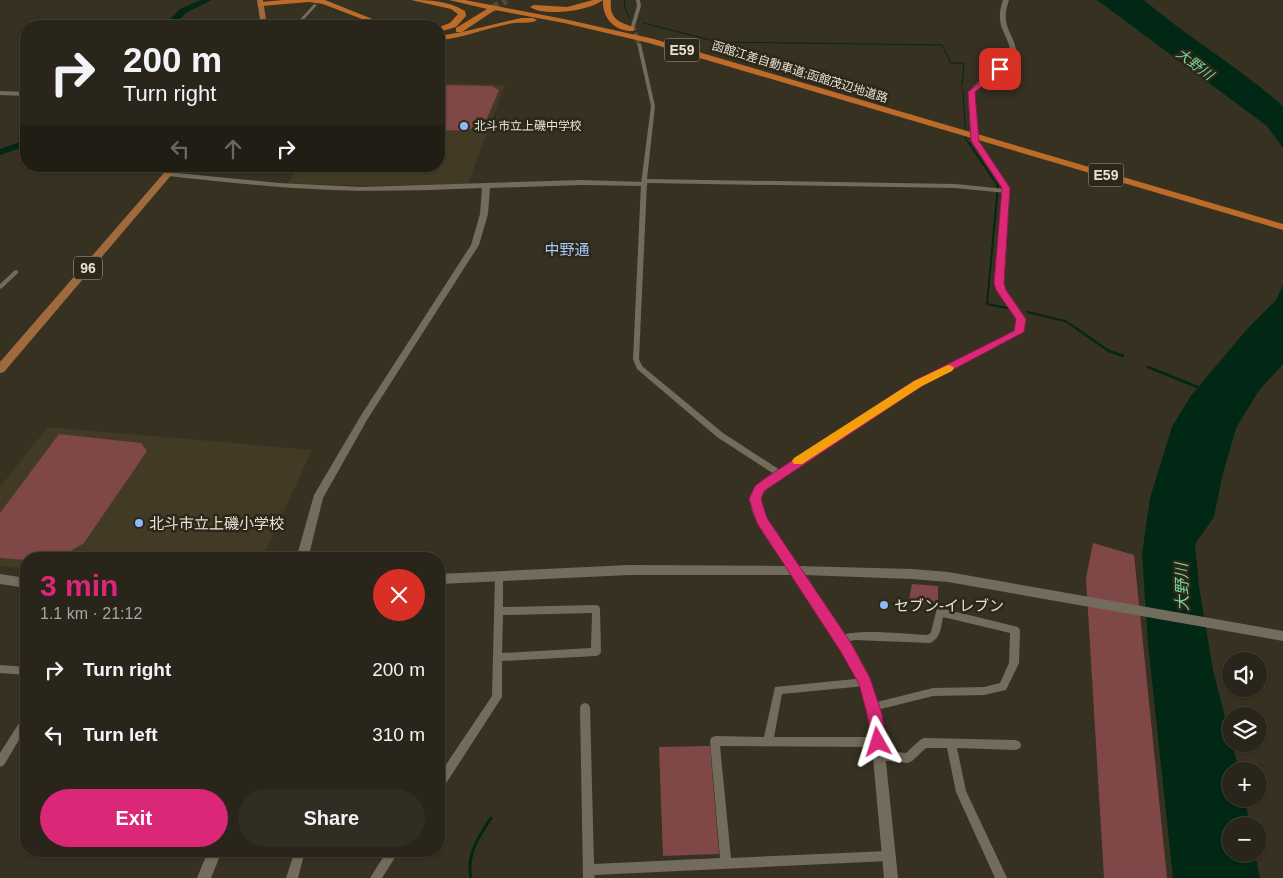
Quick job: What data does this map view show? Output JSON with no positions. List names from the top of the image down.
{
  "streets": {
    "highway": ["E59", "函館江差自動車道;函館茂辺地道路"],
    "main road": ["96"]
  },
  "districts": ["中野通"],
  "water": ["大野川"],
  "places": ["北斗市立上磯中学校", "北斗市立上磯小学校", "セブン-イレブン"],
  "page": {
    "turn": ["200 m", "Turn right"],
    "heading": ["3 min", "1.1 km · 21:12"],
    "list": [
      {
        "name": "Turn right",
        "value": "200 m"
      },
      {
        "name": "Turn left",
        "value": "310 m"
      }
    ],
    "map_buttons": ["+", "−"],
    "buttons": ["Exit", "Share"]
  }
}
